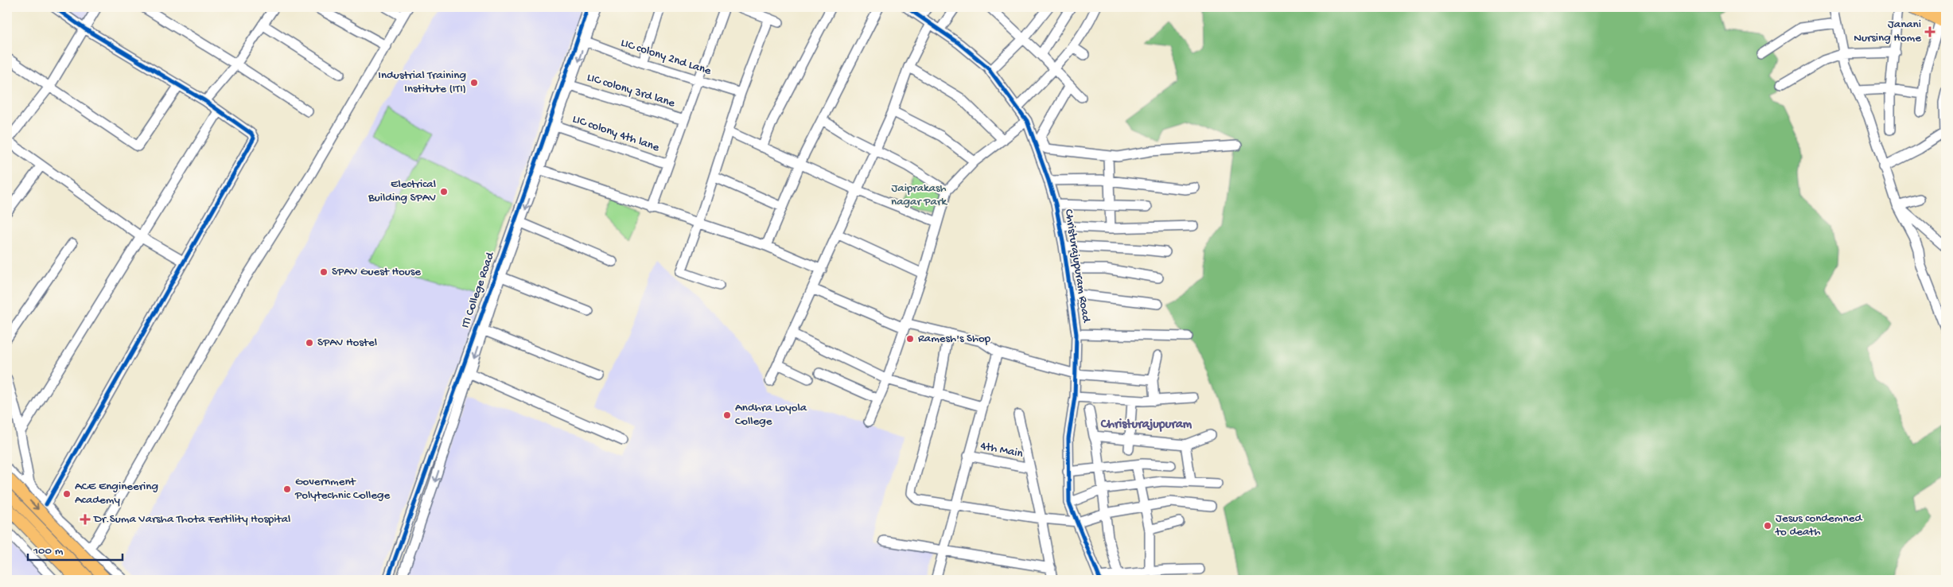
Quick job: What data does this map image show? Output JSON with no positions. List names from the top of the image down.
{
  "streets": {
    "street": [
      "LIC colony 2nd Lane",
      "LIC colony 3rd lane",
      "LIC colony 4th lane",
      "Christurajupuram Road",
      "ITI College Road",
      "4th Main"
    ]
  },
  "crossings": [
    ["LIC colony 2nd Lane", "ITI College Road"],
    ["LIC colony 3rd lane", "ITI College Road"],
    ["LIC colony 4th lane", "ITI College Road"]
  ],
  "districts": ["Christurajupuram"],
  "parks": ["Jaiprakash nagar Park"],
  "places": {
    "health": ["Janani Nursing Home", "Dr.Suma Varsha Thota Fertility Hospital"],
    "other": [
      "Industrial Training Institute (ITI)",
      "Electrical Building SPAV",
      "SPAV Guest House",
      "Ramesh's Shop",
      "SPAV Hostel",
      "Andhra Loyola College",
      "Government Polytechnic College",
      "ACE Engineering Academy",
      "Jesus condemned to death"
    ]
  },
  "scale_bar": "100 m"
}
